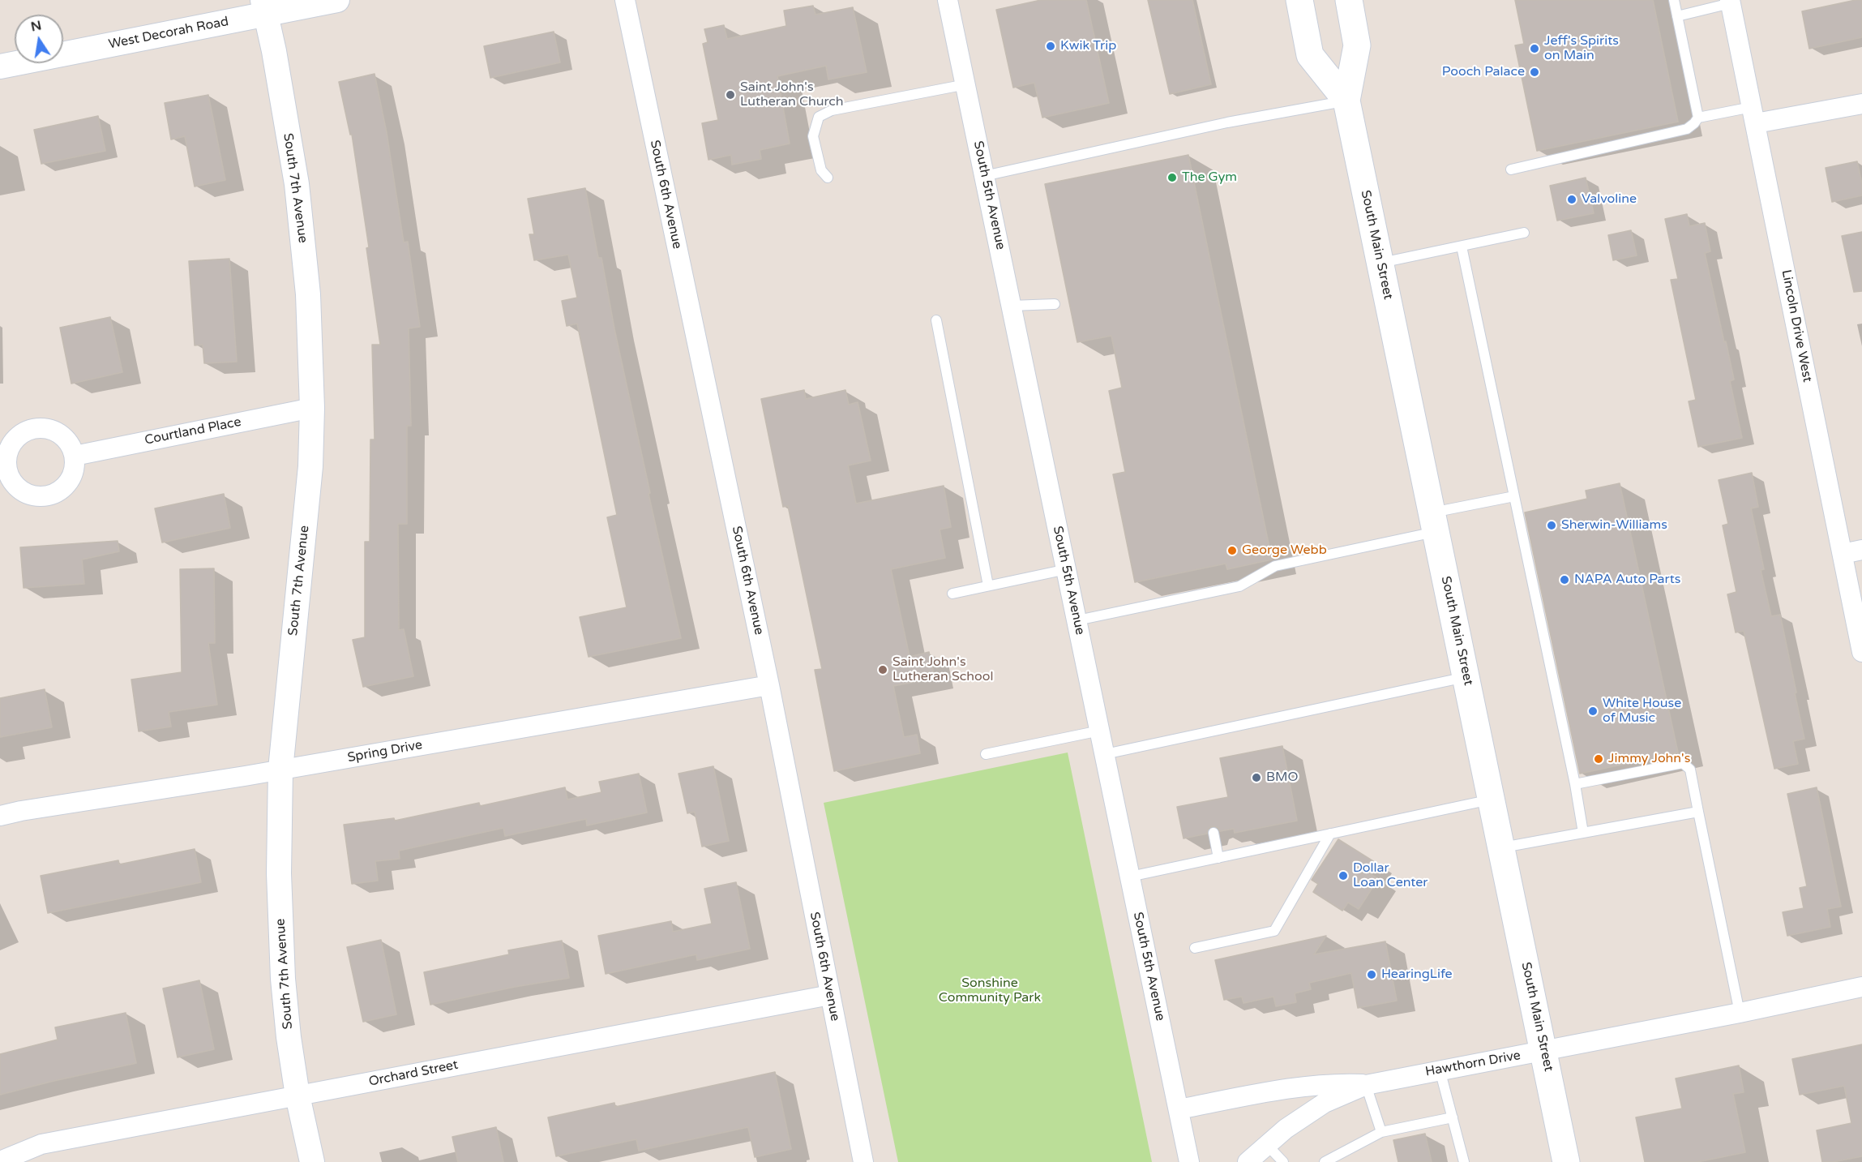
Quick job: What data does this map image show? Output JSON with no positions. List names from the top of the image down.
{
  "streets": {
    "main road": ["South Main Street"],
    "street": [
      "West Decorah Road",
      "South 7th Avenue",
      "South 6th Avenue",
      "South 5th Avenue",
      "Lincoln Drive West",
      "Courtland Place",
      "Spring Drive",
      "Hawthorn Drive",
      "Orchard Street"
    ]
  },
  "crossings": [
    ["West Decorah Road", "South 7th Avenue"],
    ["South 7th Avenue", "Courtland Place"],
    ["South 7th Avenue", "Spring Drive"],
    ["South 7th Avenue", "Orchard Street"],
    ["South 6th Avenue", "Spring Drive"],
    ["South 6th Avenue", "Orchard Street"],
    ["South Main Street", "Hawthorn Drive"]
  ],
  "parks": ["Sonshine Community Park"],
  "places": [
    "Kwik Trip",
    "Jeff's Spirits on Main",
    "Pooch Palace",
    "Saint John's Lutheran Church",
    "The Gym",
    "Valvoline",
    "Sherwin-Williams",
    "George Webb",
    "NAPA Auto Parts",
    "Saint John's Lutheran School",
    "White House of Music",
    "Jimmy John's",
    "BMO",
    "Dollar Loan Center",
    "HearingLife"
  ],
  "north": "top"
}
